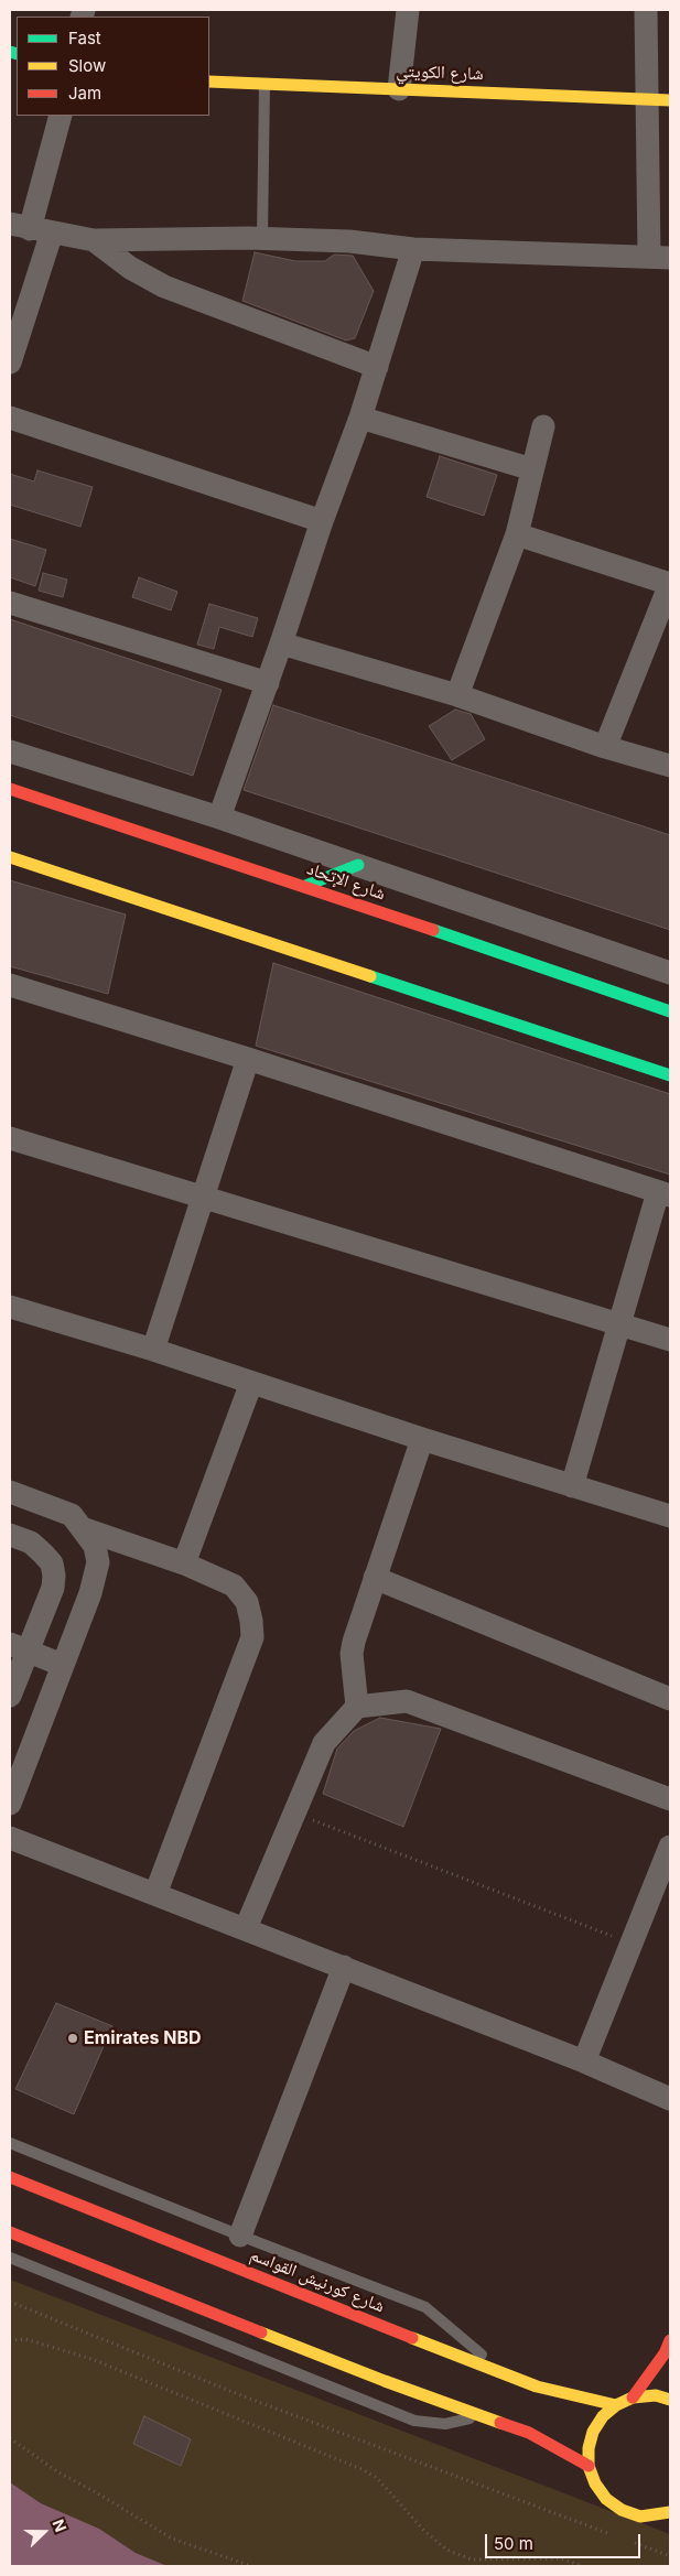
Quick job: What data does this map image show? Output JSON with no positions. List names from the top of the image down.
{
  "streets": {
    "main road": ["شارع الكويتي", "شارع الإتحاد", "شارع كورنيش القواسم"]
  },
  "places": ["Emirates NBD"],
  "legend": ["Fast", "Slow", "Jam"],
  "scale_bar": "50 m",
  "north": "right"
}
